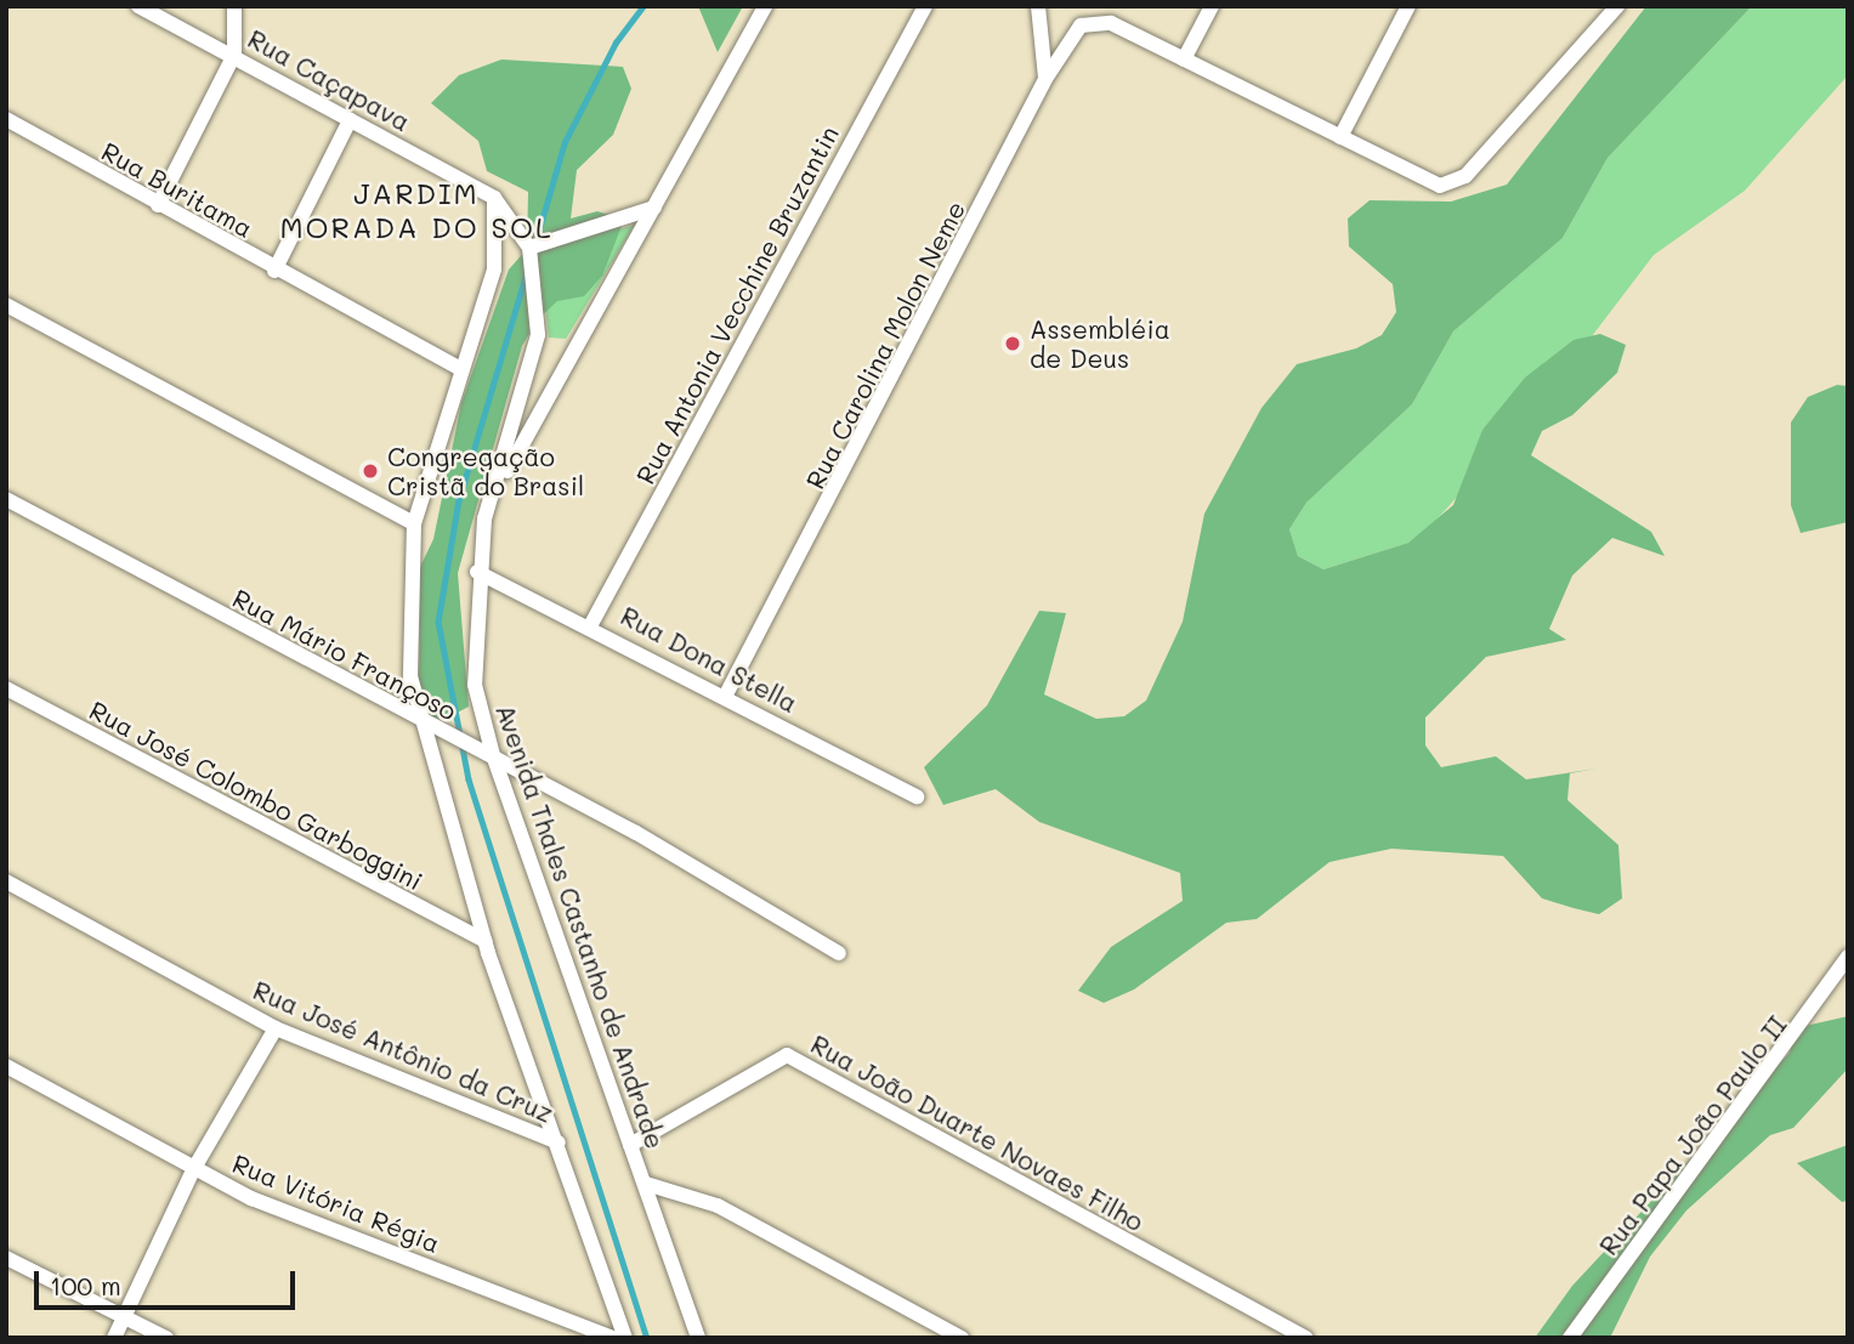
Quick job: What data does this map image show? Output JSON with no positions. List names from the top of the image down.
{
  "streets": {
    "street": [
      "Rua Caçapava",
      "Rua Buritama",
      "Rua Antonia Vecchine Bruzantin",
      "Rua Carolina Molon Neme",
      "Rua Mário Françoso",
      "Rua Dona Stella",
      "Rua José Colombo Garboggini",
      "Avenida Thales Castanho de Andrade",
      "Rua José Antônio da Cruz",
      "Rua João Duarte Novaes Filho",
      "Rua Papa João Paulo II",
      "Rua Vitória Régia"
    ]
  },
  "crossings": [
    ["Rua Caçapava", "Avenida Thales Castanho de Andrade"],
    ["Rua Antonia Vecchine Bruzantin", "Rua Dona Stella"],
    ["Rua Carolina Molon Neme", "Rua Dona Stella"],
    ["Rua Mário Françoso", "Avenida Thales Castanho de Andrade"],
    ["Rua Dona Stella", "Avenida Thales Castanho de Andrade"],
    ["Avenida Thales Castanho de Andrade", "Rua João Duarte Novaes Filho"]
  ],
  "districts": ["JARDIM MORADA DO SOL"],
  "places": ["Assembléia de Deus", "Congregação Cristã do Brasil"],
  "scale_bar": "100 m"
}
